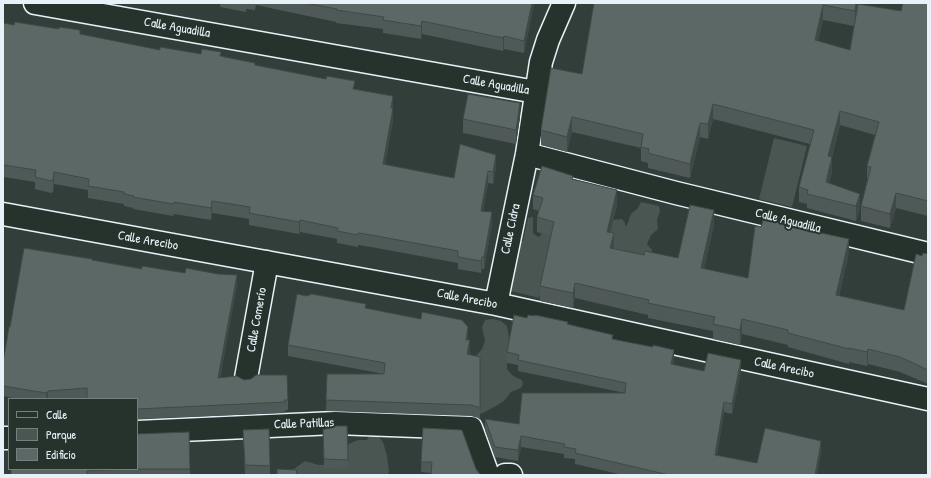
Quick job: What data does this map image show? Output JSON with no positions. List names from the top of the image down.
{
  "streets": {
    "street": [
      "Calle Aguadilla",
      "Calle Cidra",
      "Calle Arecibo",
      "Calle Comerío",
      "Calle Patillas"
    ]
  },
  "crossings": [
    ["Calle Aguadilla", "Calle Cidra"],
    ["Calle Cidra", "Calle Arecibo"],
    ["Calle Arecibo", "Calle Comerío"]
  ],
  "legend": ["Calle", "Parque", "Edificio"]
}
